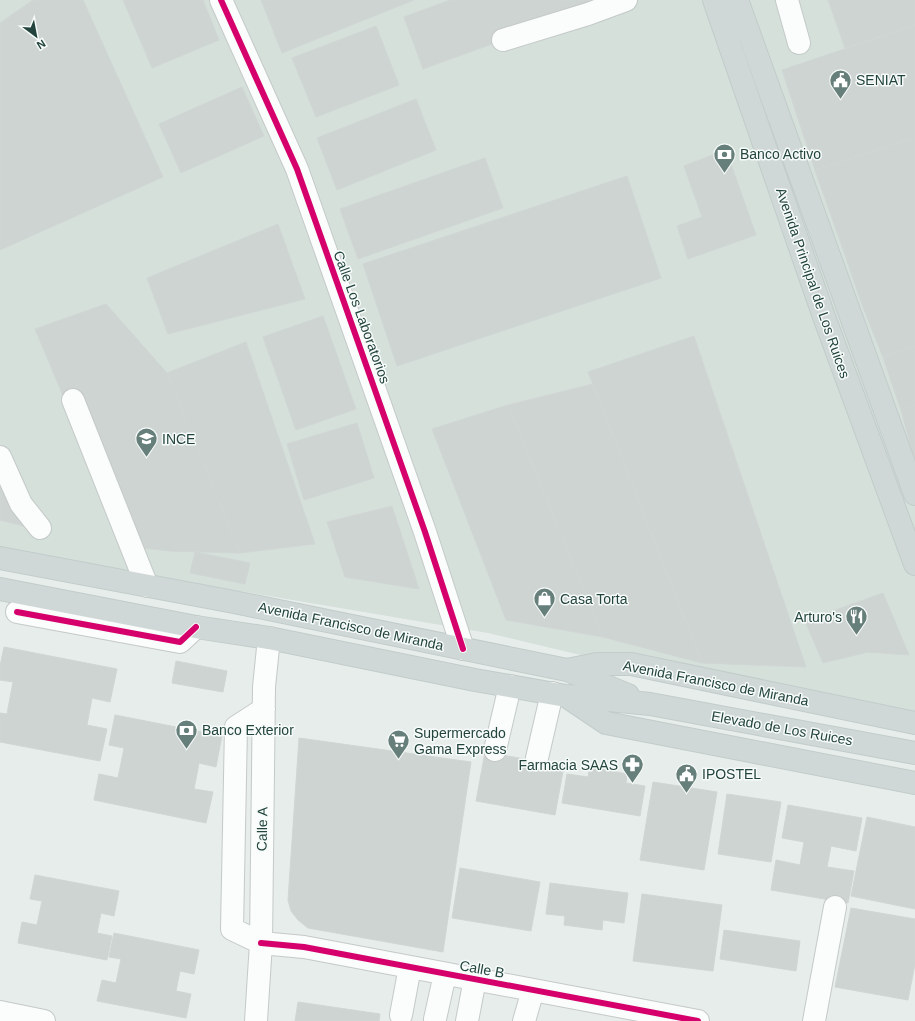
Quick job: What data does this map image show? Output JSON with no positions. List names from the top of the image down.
{
  "streets": {
    "main road": ["Avenida Principal de Los Ruices", "Avenida Francisco de Miranda", "Elevado de Los Ruices"],
    "street": ["Calle Los Laboratorios", "Calle A", "Calle B"]
  },
  "crossings": [
    ["Calle Los Laboratorios", "Avenida Francisco de Miranda"],
    ["Avenida Francisco de Miranda", "Elevado de Los Ruices"],
    ["Avenida Francisco de Miranda", "Calle A"],
    ["Calle A", "Calle B"]
  ],
  "places": {
    "public building": ["SENIAT", "IPOSTEL"],
    "bank": ["Banco Activo", "Banco Exterior"],
    "school or university": ["INCE"],
    "shop": ["Casa Torta"],
    "restaurant": ["Arturo's"],
    "supermarket": ["Supermercado Gama Express"],
    "pharmacy": ["Farmacia SAAS"]
  },
  "north": "bottom right"
}
